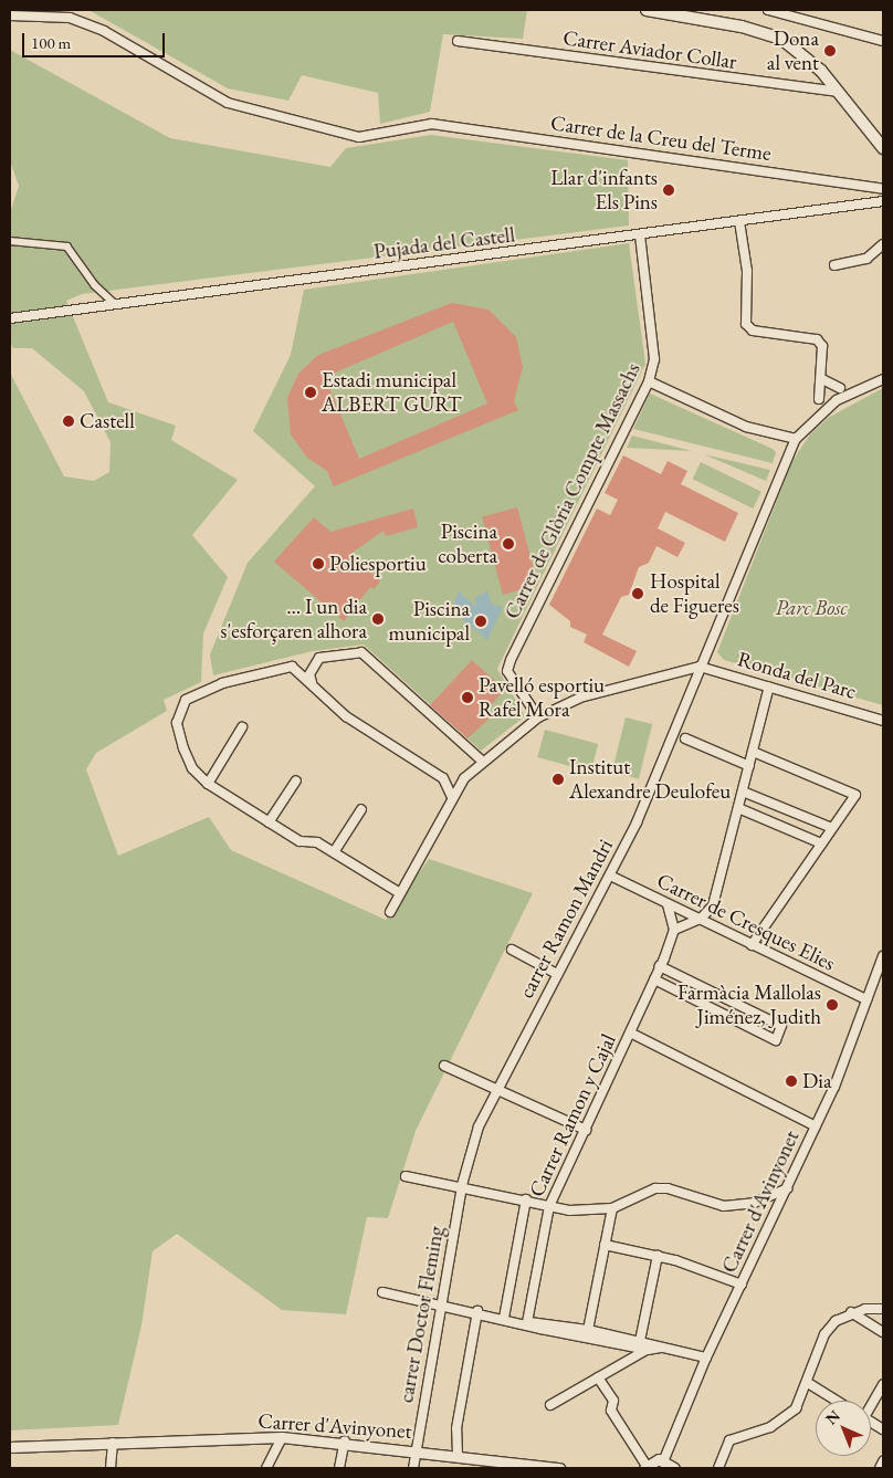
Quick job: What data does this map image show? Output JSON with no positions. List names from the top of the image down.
{
  "streets": {
    "street": [
      "Carrer Aviador Collar",
      "Carrer de la Creu del Terme",
      "Pujada del Castell",
      "Carrer de Glòria Compte Massachs",
      "Ronda del Parc",
      "carrer Ramon Mandri",
      "Carrer de Cresques Elies",
      "Carrer Ramon y Cajal",
      "Carrer d'Avinyonet",
      "carrer Doctor Fleming"
    ]
  },
  "crossings": [
    ["Pujada del Castell", "Carrer de Glòria Compte Massachs"],
    ["Ronda del Parc", "carrer Ramon Mandri"],
    ["carrer Ramon Mandri", "Carrer de Cresques Elies"],
    ["carrer Ramon Mandri", "carrer Doctor Fleming"],
    ["Carrer de Cresques Elies", "Carrer d'Avinyonet"],
    ["Carrer d'Avinyonet", "carrer Doctor Fleming"]
  ],
  "parks": ["Parc Bosc"],
  "places": [
    "Dona al vent",
    "Llar d'infants Els Pins",
    "Estadi municipal ALBERT GURT",
    "Castell",
    "Piscina coberta",
    "Poliesportiu",
    "Hospital de Figueres",
    "... I un dia s'esforçaren alhora",
    "Piscina municipal",
    "Pavelló esportiu Rafel Mora",
    "Institut Alexandre Deulofeu",
    "Farmàcia Mallolas Jiménez, Judith",
    "Dia"
  ],
  "scale_bar": "100 m",
  "north": "top left"
}
